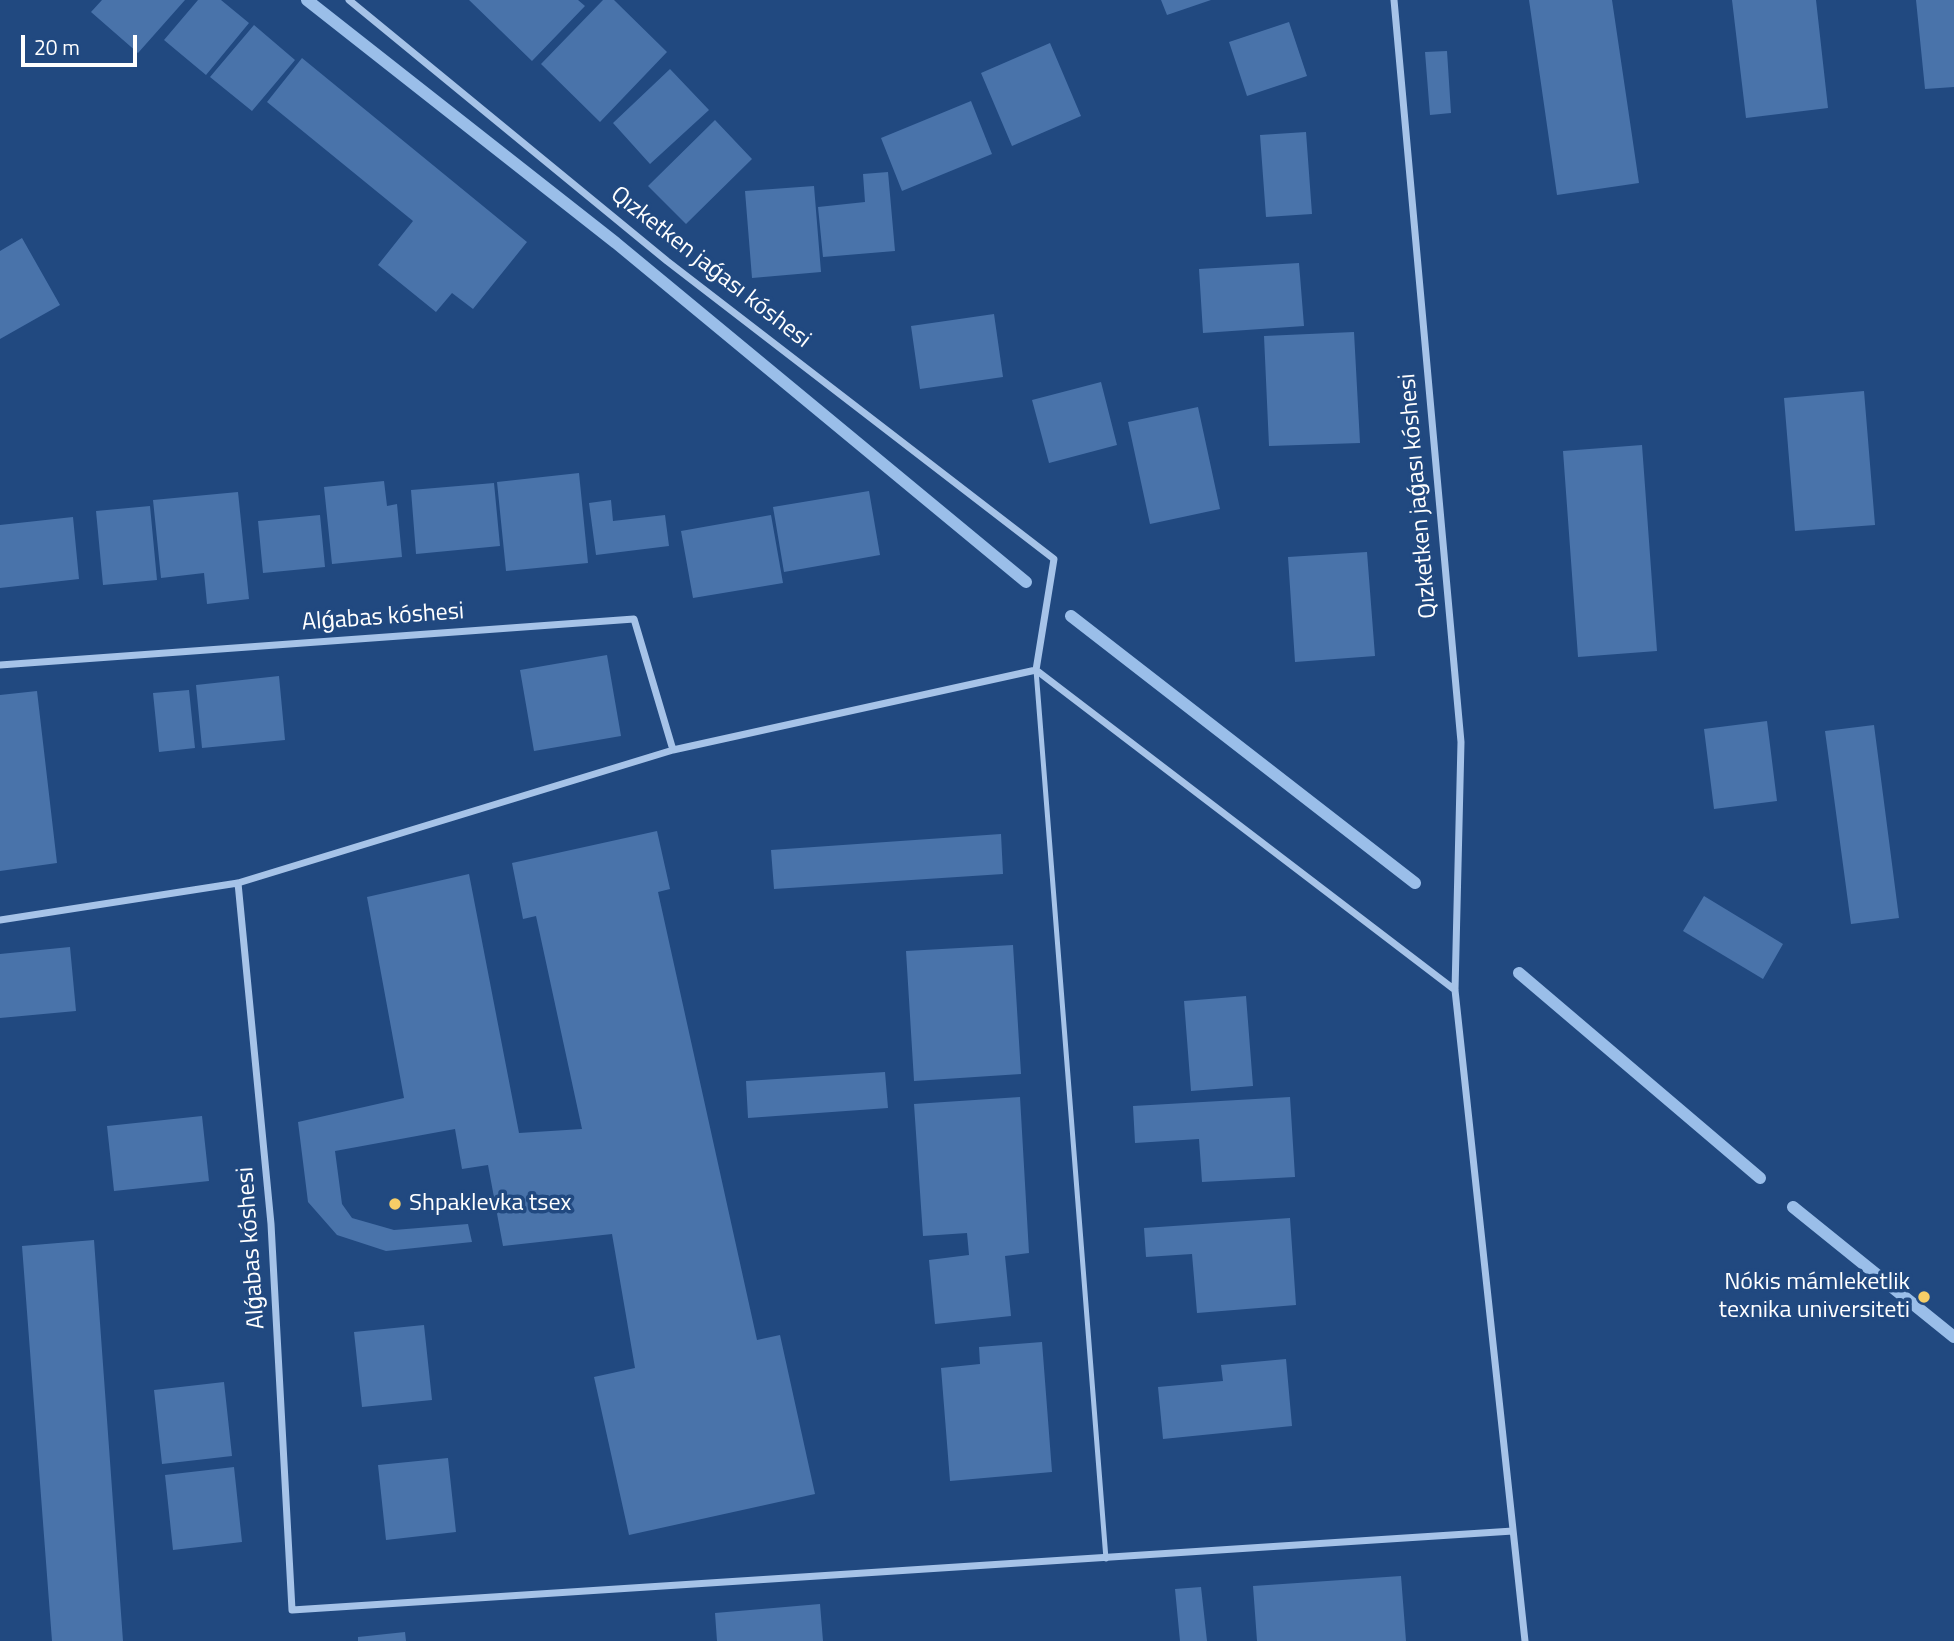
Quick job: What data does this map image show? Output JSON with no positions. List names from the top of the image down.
{
  "streets": {
    "street": ["Qızketken jaǵası kóshesi", "Alǵabas kóshesi"]
  },
  "places": ["Shpaklevka tsex", "Nókis mámleketlik texnika universiteti"],
  "scale_bar": "20 m"
}
